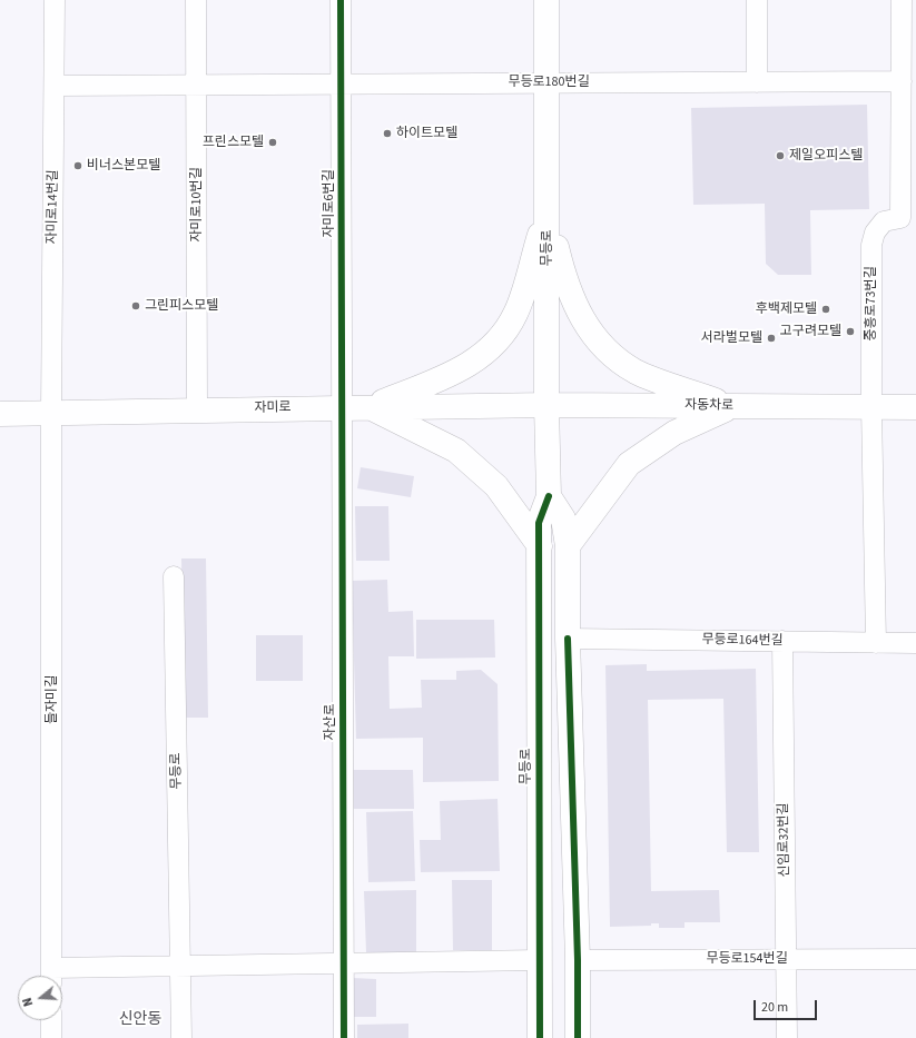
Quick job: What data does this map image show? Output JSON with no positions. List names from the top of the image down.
{
  "streets": {
    "street": [
      "무등로180번길",
      "자미로6번길",
      "자미로10번길",
      "자미로14번길",
      "무등로",
      "중흥로73번길",
      "자동차로",
      "자미로",
      "무등로164번길",
      "들자미길",
      "자산로",
      "신임로32번길",
      "무등로154번길"
    ]
  },
  "crossings": [
    ["무등로180번길", "자미로6번길"],
    ["무등로180번길", "자미로10번길"],
    ["무등로180번길", "자미로14번길"],
    ["무등로180번길", "무등로"],
    ["무등로180번길", "중흥로73번길"],
    ["자미로6번길", "자미로"],
    ["자미로6번길", "자산로"],
    ["자미로10번길", "자미로"],
    ["자미로14번길", "자미로"],
    ["자미로14번길", "들자미길"],
    ["무등로", "자동차로"],
    ["무등로", "자미로"],
    ["중흥로73번길", "자동차로"],
    ["자동차로", "자미로"],
    ["자미로", "들자미길"],
    ["자미로", "자산로"],
    ["무등로164번길", "신임로32번길"],
    ["신임로32번길", "무등로154번길"]
  ],
  "districts": ["신안동"],
  "places": [
    "하이트모텔",
    "프린스모텔",
    "제일오피스텔",
    "비너스본모텔",
    "그린피스모텔",
    "후백제모텔",
    "고구려모텔",
    "서라벌모텔"
  ],
  "scale_bar": "20 m",
  "north": "left"
}
